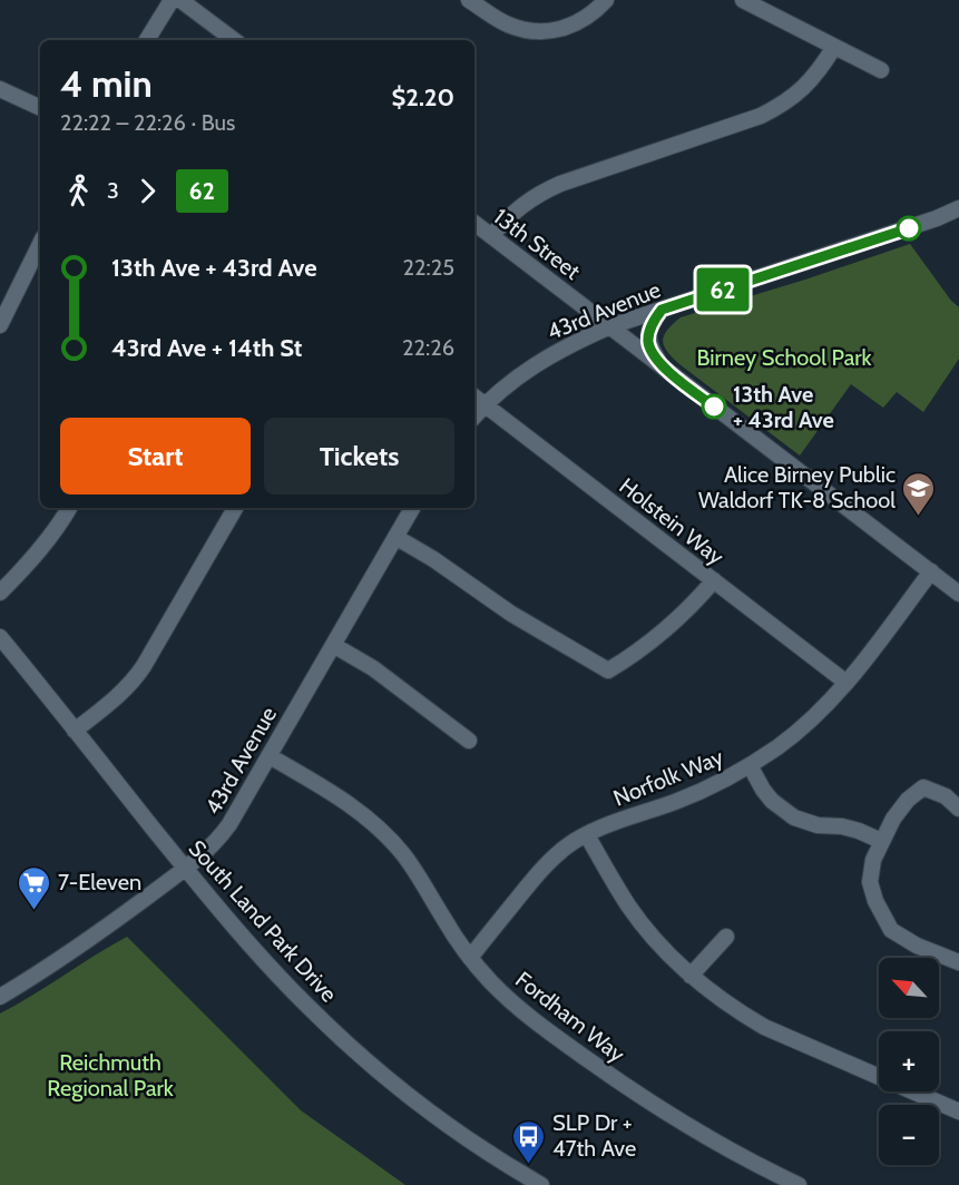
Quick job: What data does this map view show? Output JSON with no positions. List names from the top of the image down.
{
  "streets": {
    "street": [
      "13th Street",
      "43rd Avenue",
      "Holstein Way",
      "Norfolk Way",
      "South Land Park Drive",
      "Fordham Way"
    ]
  },
  "crossings": [
    ["13th Street", "43rd Avenue"],
    ["13th Street", "Norfolk Way"],
    ["43rd Avenue", "Holstein Way"],
    ["43rd Avenue", "South Land Park Drive"],
    ["43rd Avenue", "Fordham Way"],
    ["Holstein Way", "Norfolk Way"],
    ["Norfolk Way", "Fordham Way"]
  ],
  "parks": ["Birney School Park", "Reichmuth Regional Park"],
  "places": {
    "other": ["13th Ave + 43rd Ave"],
    "school or university": ["Alice Birney Public Waldorf TK-8 School"],
    "supermarket": ["7-Eleven"],
    "bus stop": ["SLP Dr + 47th Ave"]
  },
  "lines": ["bus line 62"],
  "north": "top left",
  "page": {
    "on_map": "62",
    "heading": ["4 min", "22:22 – 22:26 · Bus", "$2.20"],
    "legs": ["3", "62"],
    "list": [
      {
        "name": "13th Ave + 43rd Ave",
        "value": "22:25"
      },
      {
        "name": "43rd Ave + 14th St",
        "value": "22:26"
      }
    ],
    "buttons": ["Start", "Tickets"],
    "map_buttons": ["+", "−"]
  }
}
